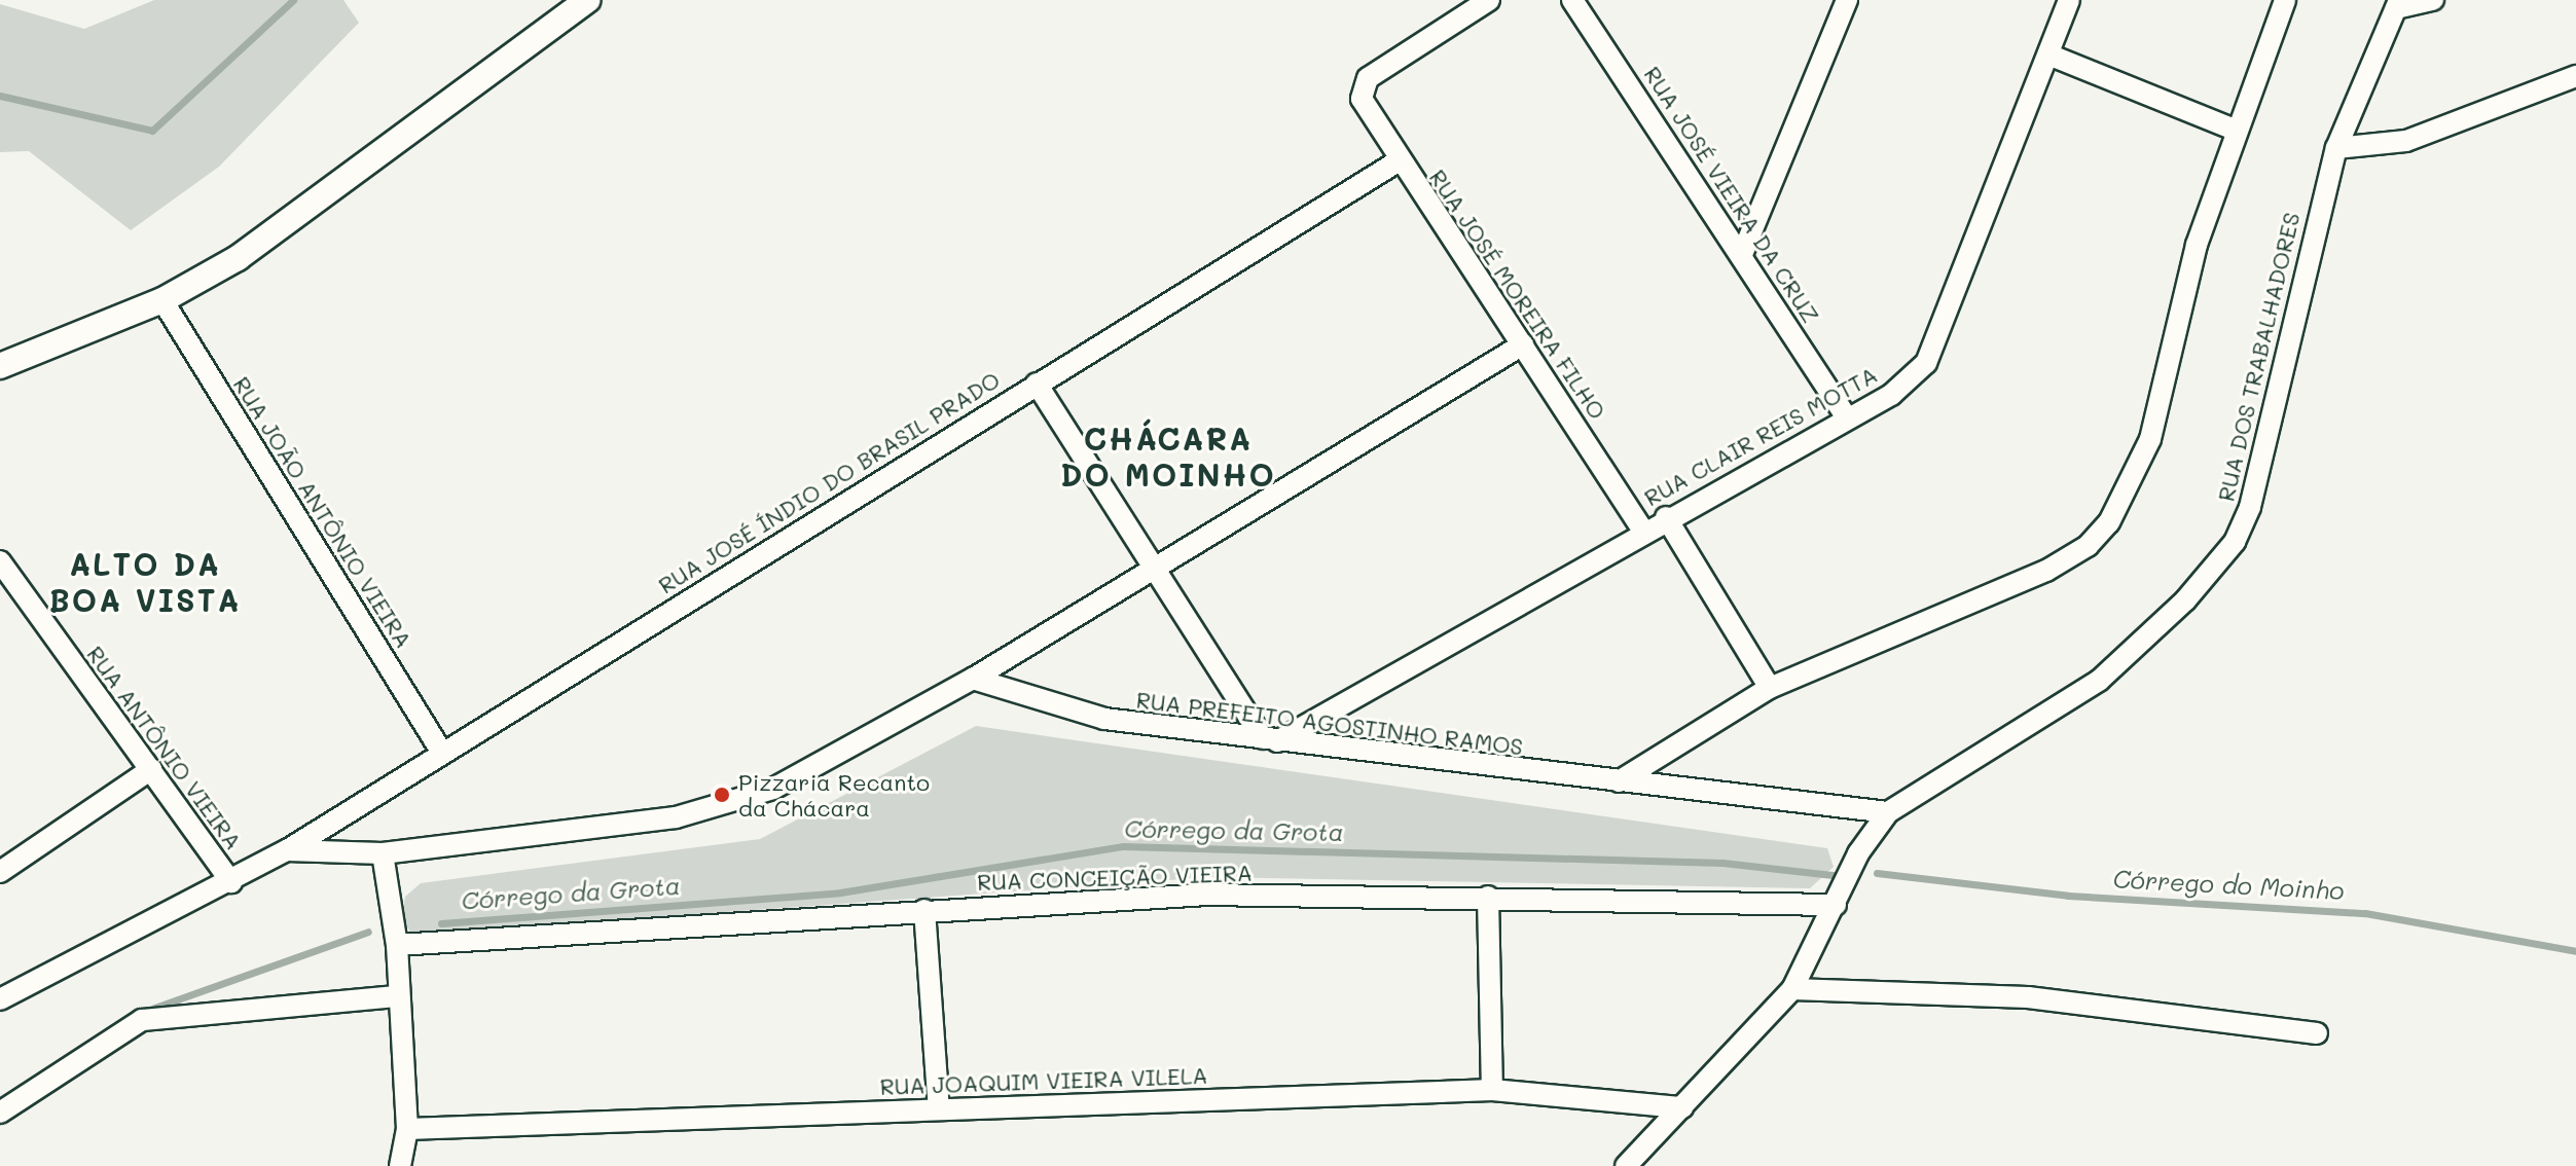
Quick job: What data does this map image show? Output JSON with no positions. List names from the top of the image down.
{
  "streets": {
    "street": [
      "RUA JOSÉ VIEIRA DA CRUZ",
      "RUA JOSÉ MOREIRA FILHO",
      "RUA DOS TRABALHADORES",
      "RUA CLAIR REIS MOTTA",
      "RUA JOSÉ ÍNDIO DO BRASIL PRADO",
      "RUA JOÃO ANTÔNIO VIEIRA",
      "RUA PREFEITO AGOSTINHO RAMOS",
      "RUA ANTÔNIO VIEIRA",
      "RUA CONCEIÇÃO VIEIRA",
      "RUA JOAQUIM VIEIRA VILELA"
    ]
  },
  "crossings": [
    ["RUA JOSÉ VIEIRA DA CRUZ", "RUA CLAIR REIS MOTTA"],
    ["RUA JOSÉ MOREIRA FILHO", "RUA CLAIR REIS MOTTA"],
    ["RUA JOSÉ MOREIRA FILHO", "RUA JOSÉ ÍNDIO DO BRASIL PRADO"],
    ["RUA DOS TRABALHADORES", "RUA PREFEITO AGOSTINHO RAMOS"],
    ["RUA DOS TRABALHADORES", "RUA CONCEIÇÃO VIEIRA"],
    ["RUA DOS TRABALHADORES", "RUA JOAQUIM VIEIRA VILELA"],
    ["RUA CLAIR REIS MOTTA", "RUA PREFEITO AGOSTINHO RAMOS"],
    ["RUA JOSÉ ÍNDIO DO BRASIL PRADO", "RUA JOÃO ANTÔNIO VIEIRA"]
  ],
  "districts": ["CHÁCARA DO MOINHO", "ALTO DA BOA VISTA"],
  "water": ["Córrego da Grota", "Córrego do Moinho"],
  "places": ["Pizzaria Recanto da Chácara"]
}
